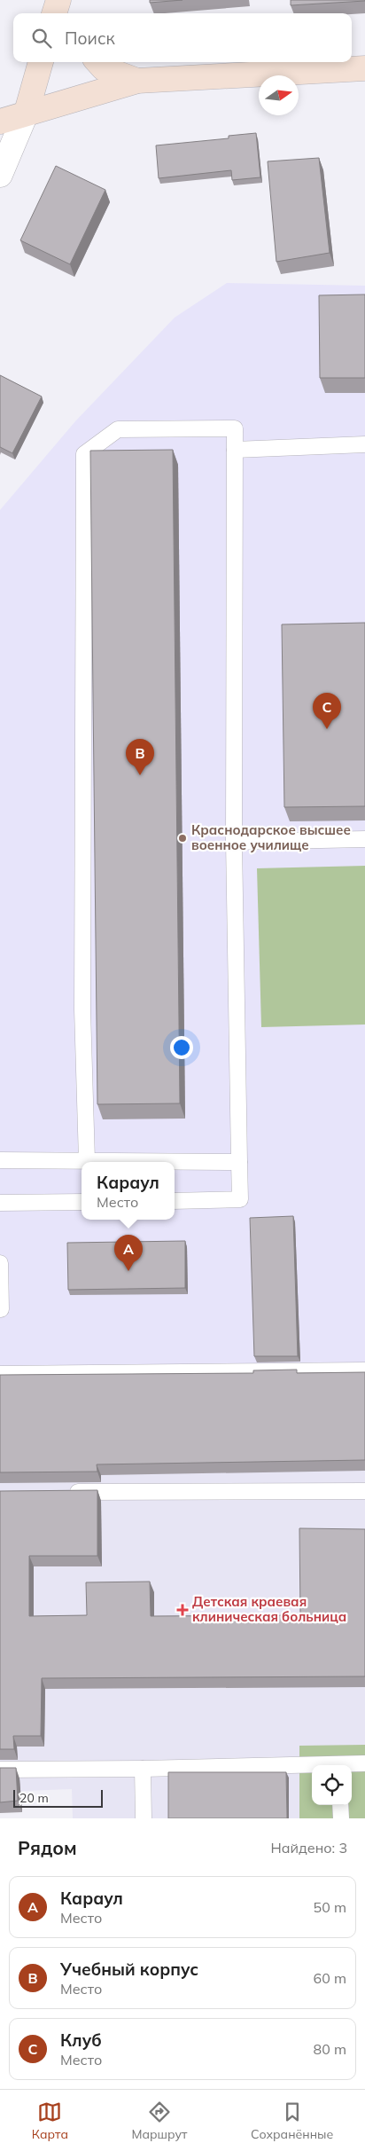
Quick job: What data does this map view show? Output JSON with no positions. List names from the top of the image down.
{
  "places": {
    "other": ["Краснодарское высшее военное училище"],
    "health": ["Детская краевая клиническая больница"]
  },
  "scale_bar": "20 m",
  "north": "right",
  "page": {
    "search": "Поиск",
    "pins": ["C", "B", "A"],
    "popup": ["Караул", "Место"],
    "scale": "20 m",
    "heading": ["Рядом", "Найдено: 3"],
    "list": [
      {
        "mark": "A",
        "name": "Караул",
        "note": "Место",
        "value": "50 m"
      },
      {
        "mark": "B",
        "name": "Учебный корпус",
        "note": "Место",
        "value": "60 m"
      },
      {
        "mark": "C",
        "name": "Клуб",
        "note": "Место",
        "value": "80 m"
      }
    ],
    "nav": ["Карта", "Маршрут", "Сохранённые"]
  }
}
